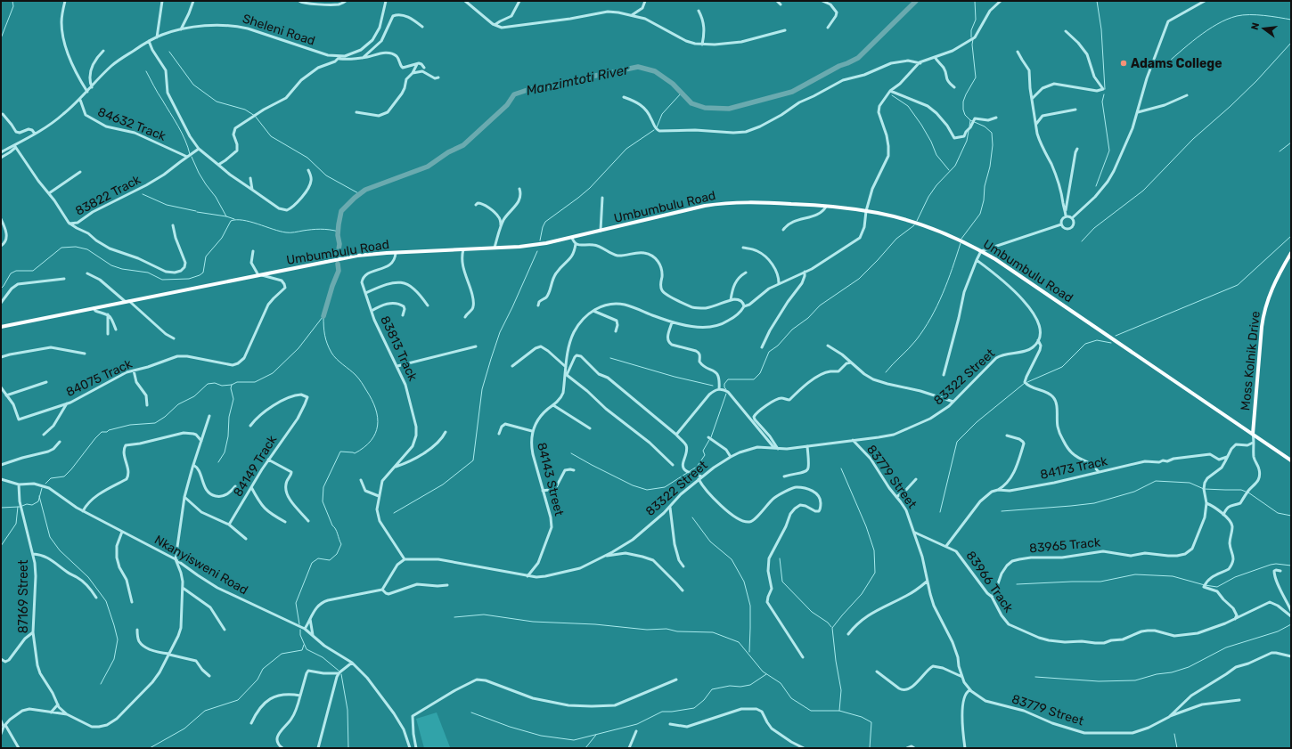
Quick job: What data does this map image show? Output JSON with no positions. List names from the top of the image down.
{
  "streets": {
    "main road": ["Umbumbulu Road", "Moss Kolnik Drive"],
    "street": [
      "Sheleni Road",
      "84632 Track",
      "83822 Track",
      "83813 Track",
      "83322 Street",
      "84075 Track",
      "84149 Track",
      "84173 Track",
      "83779 Street",
      "84143 Street",
      "83965 Track",
      "Nkanyisweni Road",
      "83966 Track",
      "87169 Street"
    ]
  },
  "crossings": [
    ["Sheleni Road", "84632 Track"],
    ["Sheleni Road", "83822 Track"],
    ["84632 Track", "83822 Track"],
    ["Umbumbulu Road", "83813 Track"],
    ["Umbumbulu Road", "Moss Kolnik Drive"],
    ["Umbumbulu Road", "84075 Track"],
    ["Umbumbulu Road", "84143 Street"],
    ["83813 Track", "83322 Street"],
    ["83322 Street", "83779 Street"],
    ["83322 Street", "84143 Street"],
    ["84173 Track", "83965 Track"],
    ["84173 Track", "83966 Track"],
    ["83779 Street", "83966 Track"],
    ["83965 Track", "83966 Track"],
    ["Nkanyisweni Road", "87169 Street"]
  ],
  "water": ["Manzimtoti River"],
  "places": ["Adams College"],
  "north": "left"
}
